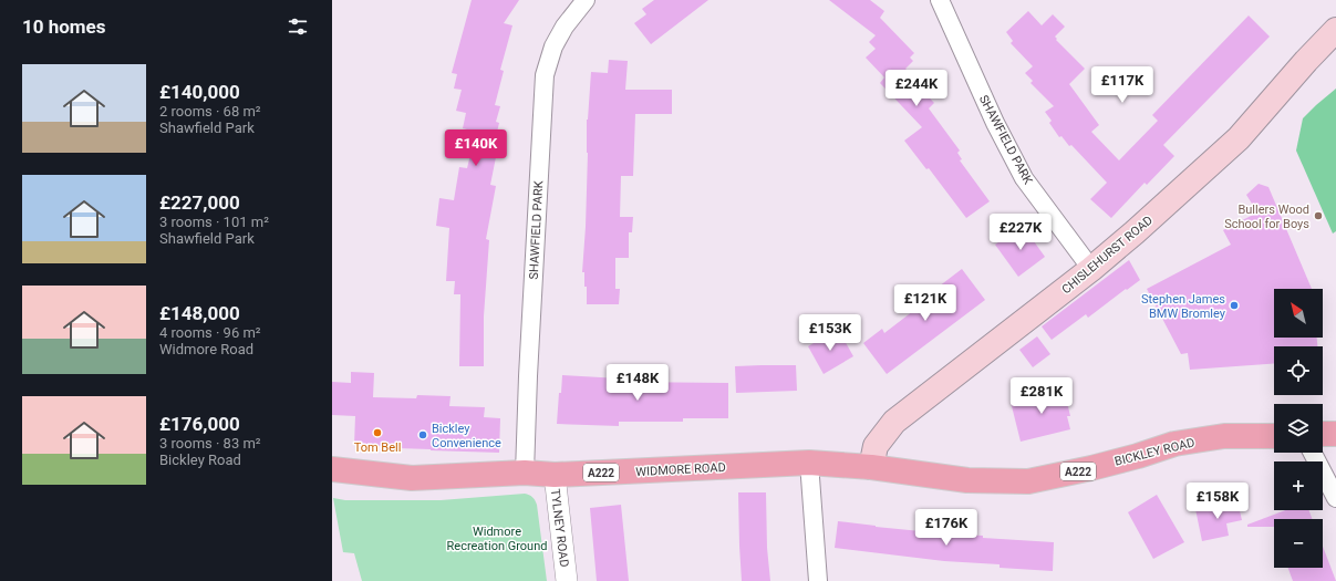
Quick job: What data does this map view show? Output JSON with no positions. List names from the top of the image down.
{
  "streets": {
    "main road": [
      "CHISLEHURST ROAD",
      "BICKLEY ROAD",
      "WIDMORE ROAD",
      "A222"
    ],
    "street": ["SHAWFIELD PARK", "TYLNEY ROAD"]
  },
  "crossings": [
    ["SHAWFIELD PARK", "CHISLEHURST ROAD"],
    ["SHAWFIELD PARK", "WIDMORE ROAD"],
    ["CHISLEHURST ROAD", "BICKLEY ROAD"],
    ["CHISLEHURST ROAD", "WIDMORE ROAD"],
    ["BICKLEY ROAD", "WIDMORE ROAD"],
    ["WIDMORE ROAD", "TYLNEY ROAD"]
  ],
  "parks": ["Widmore Recreation Ground"],
  "places": [
    "Bullers Wood School for Boys",
    "Stephen James BMW Bromley",
    "Tom Bell",
    "Bickley Convenience"
  ],
  "north": "top left",
  "page": {
    "heading": "10 homes",
    "list": [
      {
        "name": "£140,000",
        "note": "2 rooms · 68 m² · Shawfield Park"
      },
      {
        "name": "£227,000",
        "note": "3 rooms · 101 m² · Shawfield Park"
      },
      {
        "name": "£148,000",
        "note": "4 rooms · 96 m² · Widmore Road"
      },
      {
        "name": "£176,000",
        "note": "3 rooms · 83 m² · Bickley Road"
      }
    ],
    "price": [
      "£117K",
      "£244K",
      "£140K",
      "£227K",
      "£121K",
      "£153K",
      "£148K",
      "£281K",
      "£158K",
      "£176K"
    ],
    "map_buttons": ["+", "−"]
  }
}
